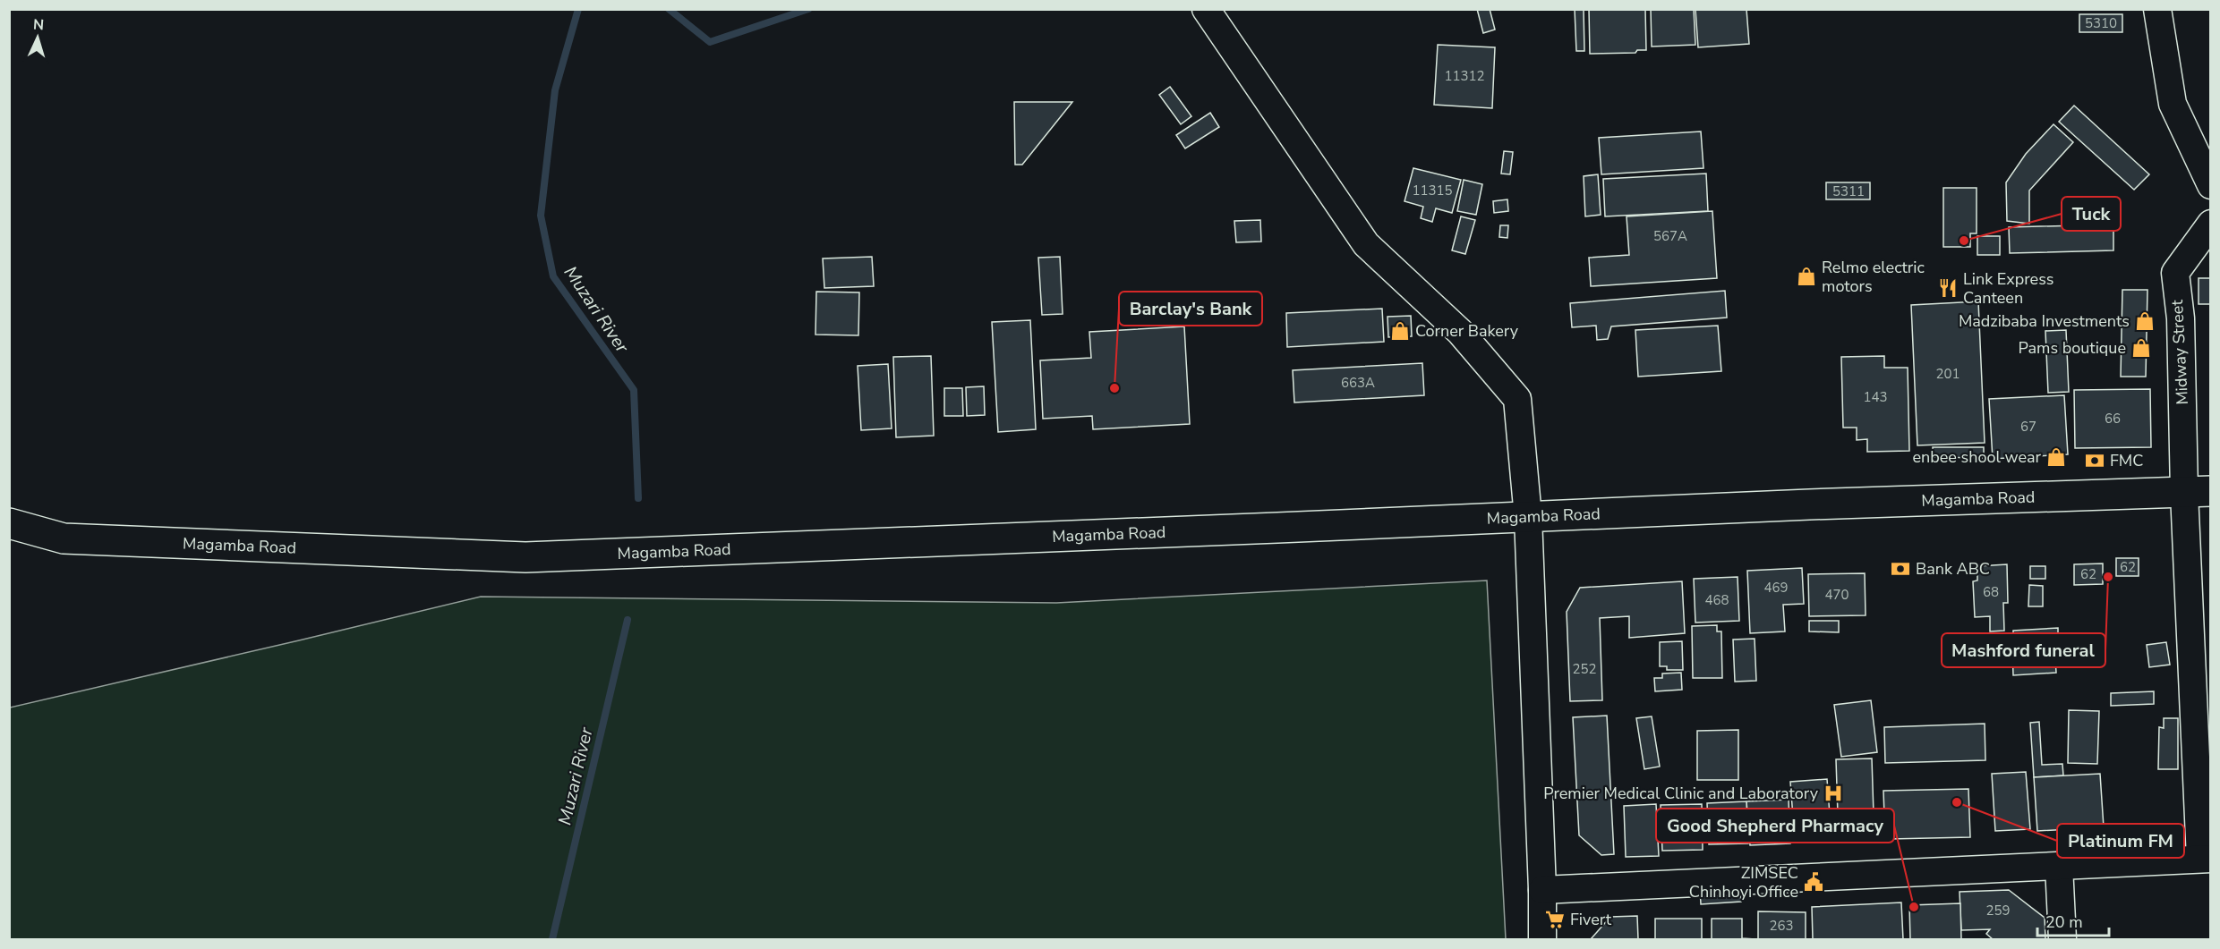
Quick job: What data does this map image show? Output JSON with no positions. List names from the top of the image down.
{
  "streets": {
    "highway": ["Magamba Road"],
    "street": ["Midway Street"]
  },
  "crossings": [
    ["Midway Street", "Magamba Road"]
  ],
  "water": ["Muzari River"],
  "places": {
    "other": [
      "Tuck",
      "Barclay's Bank",
      "Mashford funeral",
      "Platinum FM",
      "Good Shepherd Pharmacy"
    ],
    "shop": [
      "Relmo electric motors",
      "Madzibaba Investments",
      "Corner Bakery",
      "Pams boutique",
      "enbee shool wear"
    ],
    "restaurant": ["Link Express Canteen"],
    "bank": ["FMC", "Bank ABC"],
    "hospital": ["Premier Medical Clinic and Laboratory"],
    "public building": ["ZIMSEC Chinhoyi Office"],
    "supermarket": ["Fivert"]
  },
  "house_numbers": [
    "5310",
    "11312",
    "11315",
    "5311",
    "567A",
    "201",
    "663A",
    "143",
    "66",
    "67",
    "62",
    "62",
    "469",
    "68",
    "470",
    "468",
    "252",
    "259",
    "263"
  ],
  "scale_bar": "20 m",
  "north": "top"
}
